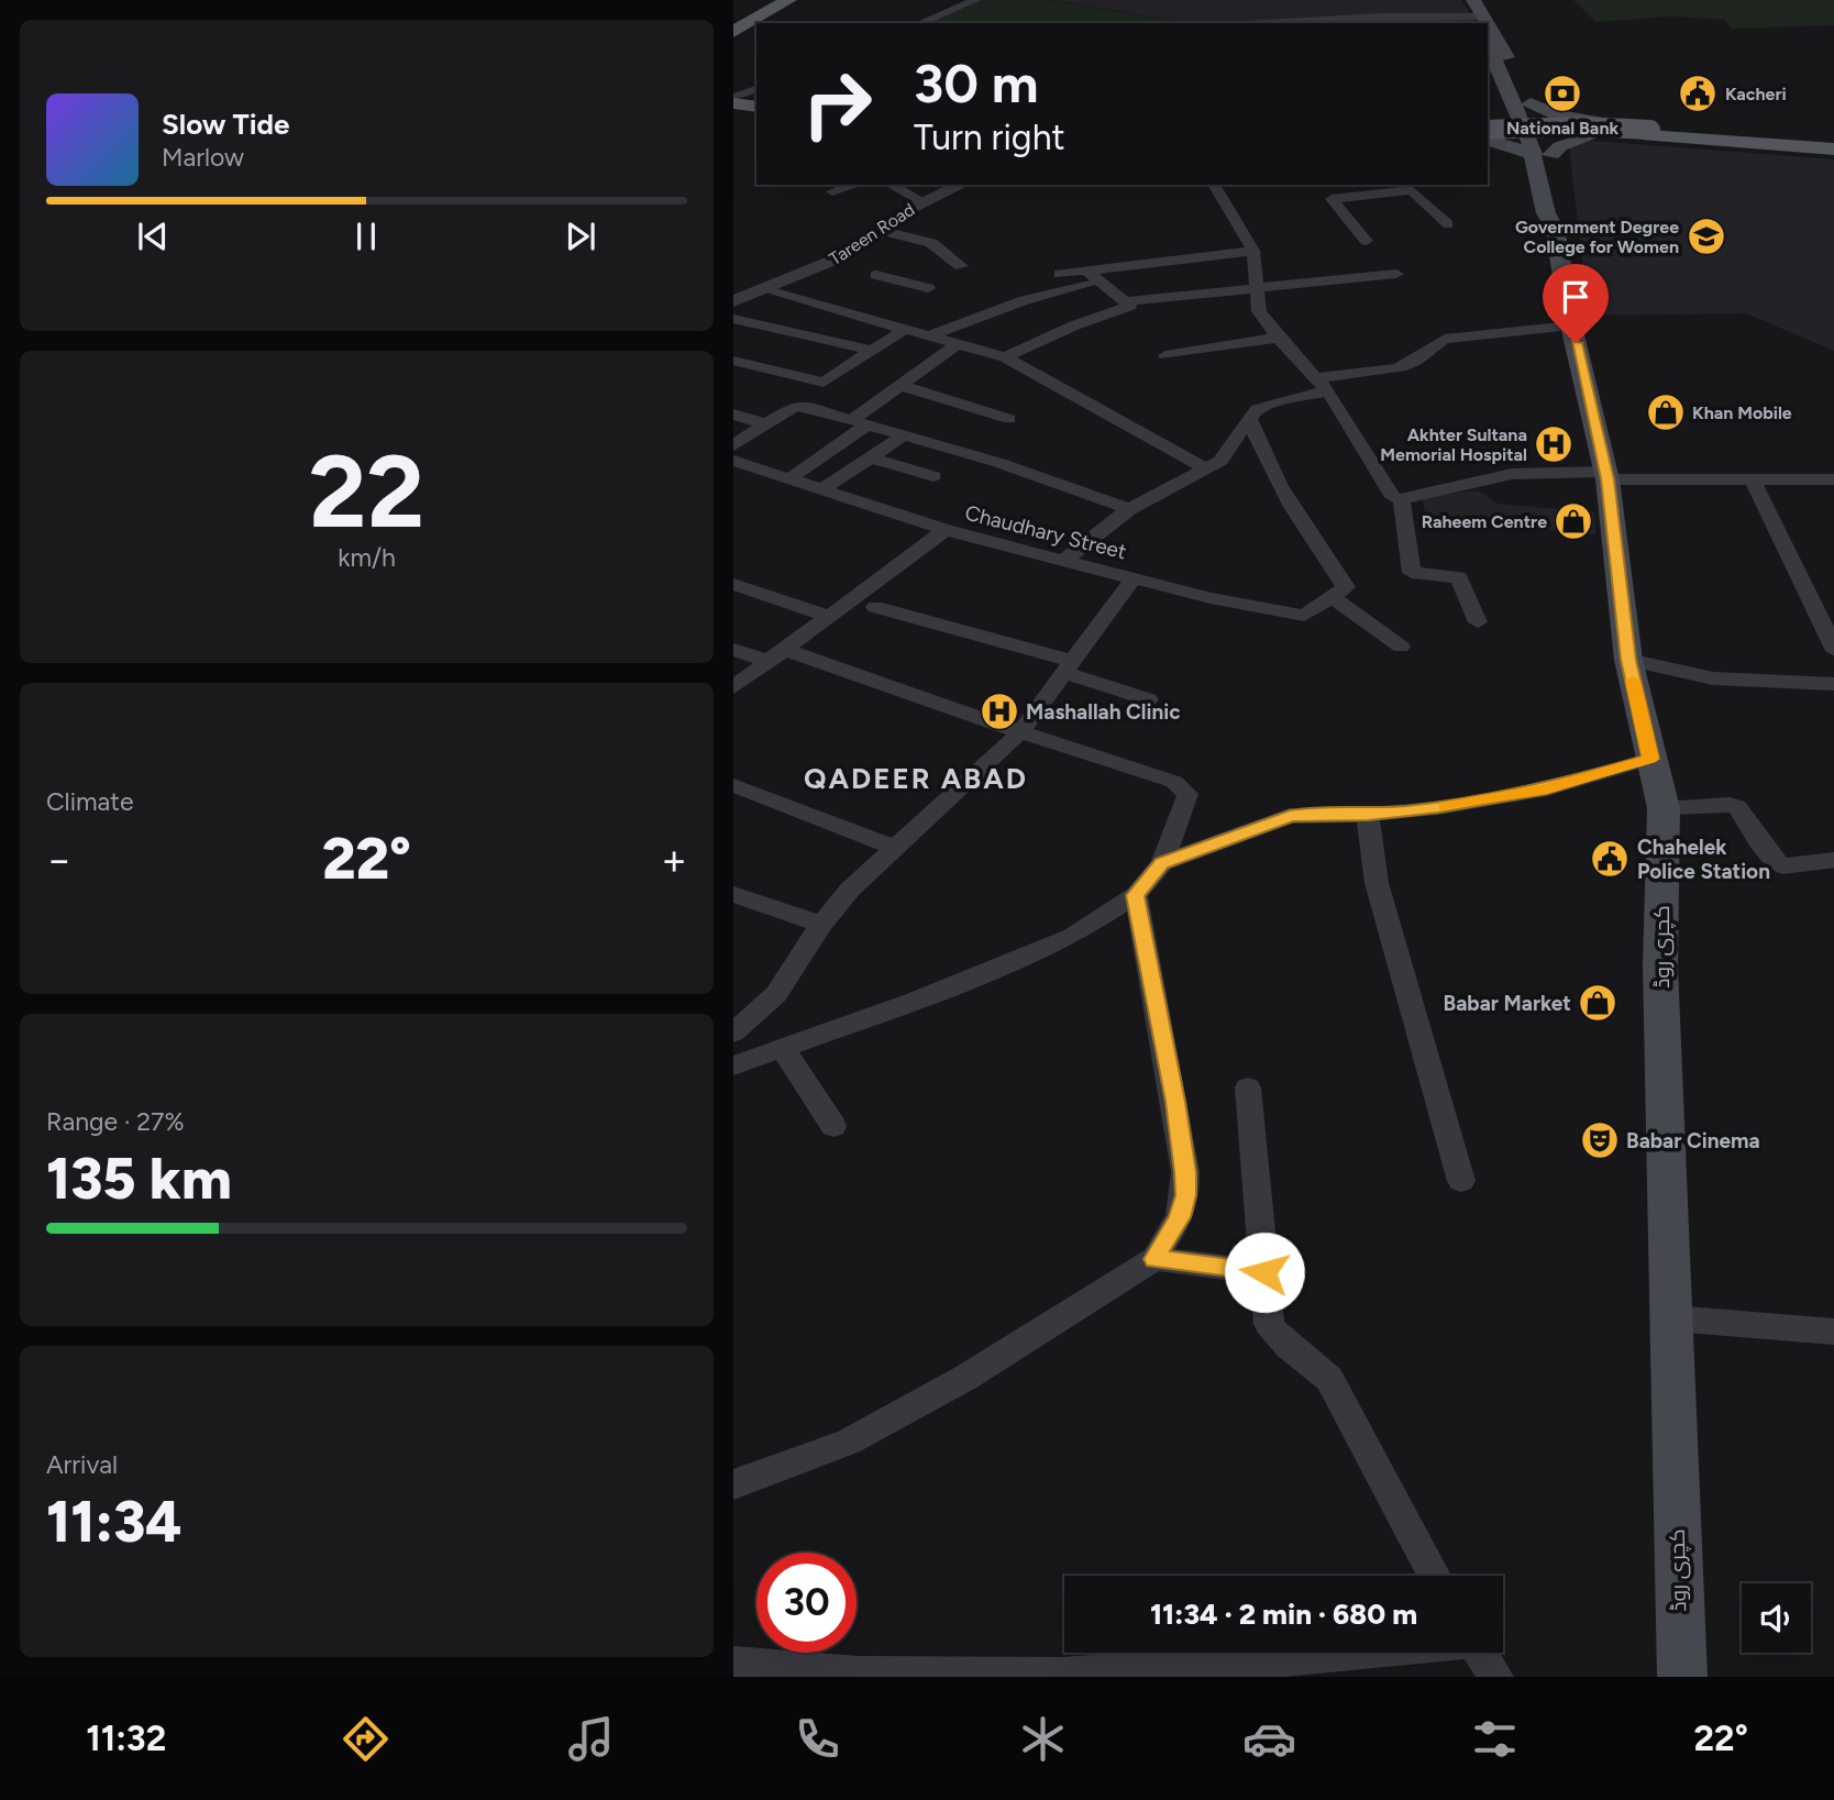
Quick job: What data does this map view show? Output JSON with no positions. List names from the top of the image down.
{
  "streets": {
    "main road": ["کچری روڈ"],
    "street": ["Tareen Road", "Chaudhary Street"]
  },
  "districts": ["QADEER ABAD"],
  "places": {
    "bank": ["National Bank"],
    "public building": ["Kacheri", "Chahelek Police Station"],
    "school or university": ["Government Degree College for Women"],
    "shop": ["Khan Mobile", "Raheem Centre", "Babar Market"],
    "hospital": ["Akhter Sultana Memorial Hospital", "Mashallah Clinic"],
    "theatre": ["Babar Cinema"]
  },
  "page": {
    "turn": ["30 m", "Turn right"],
    "song": ["Slow Tide", "Marlow"],
    "tile": [
      ["22", "km/h"],
      "Climate",
      ["Range · 27%", "135 km"],
      ["Arrival", "11:34"]
    ],
    "heat": ["−", "22°", "+"],
    "limit": "30",
    "trip": "11:34 · 2 min · 680 m",
    "tabs": ["11:32", "22°"]
  }
}
